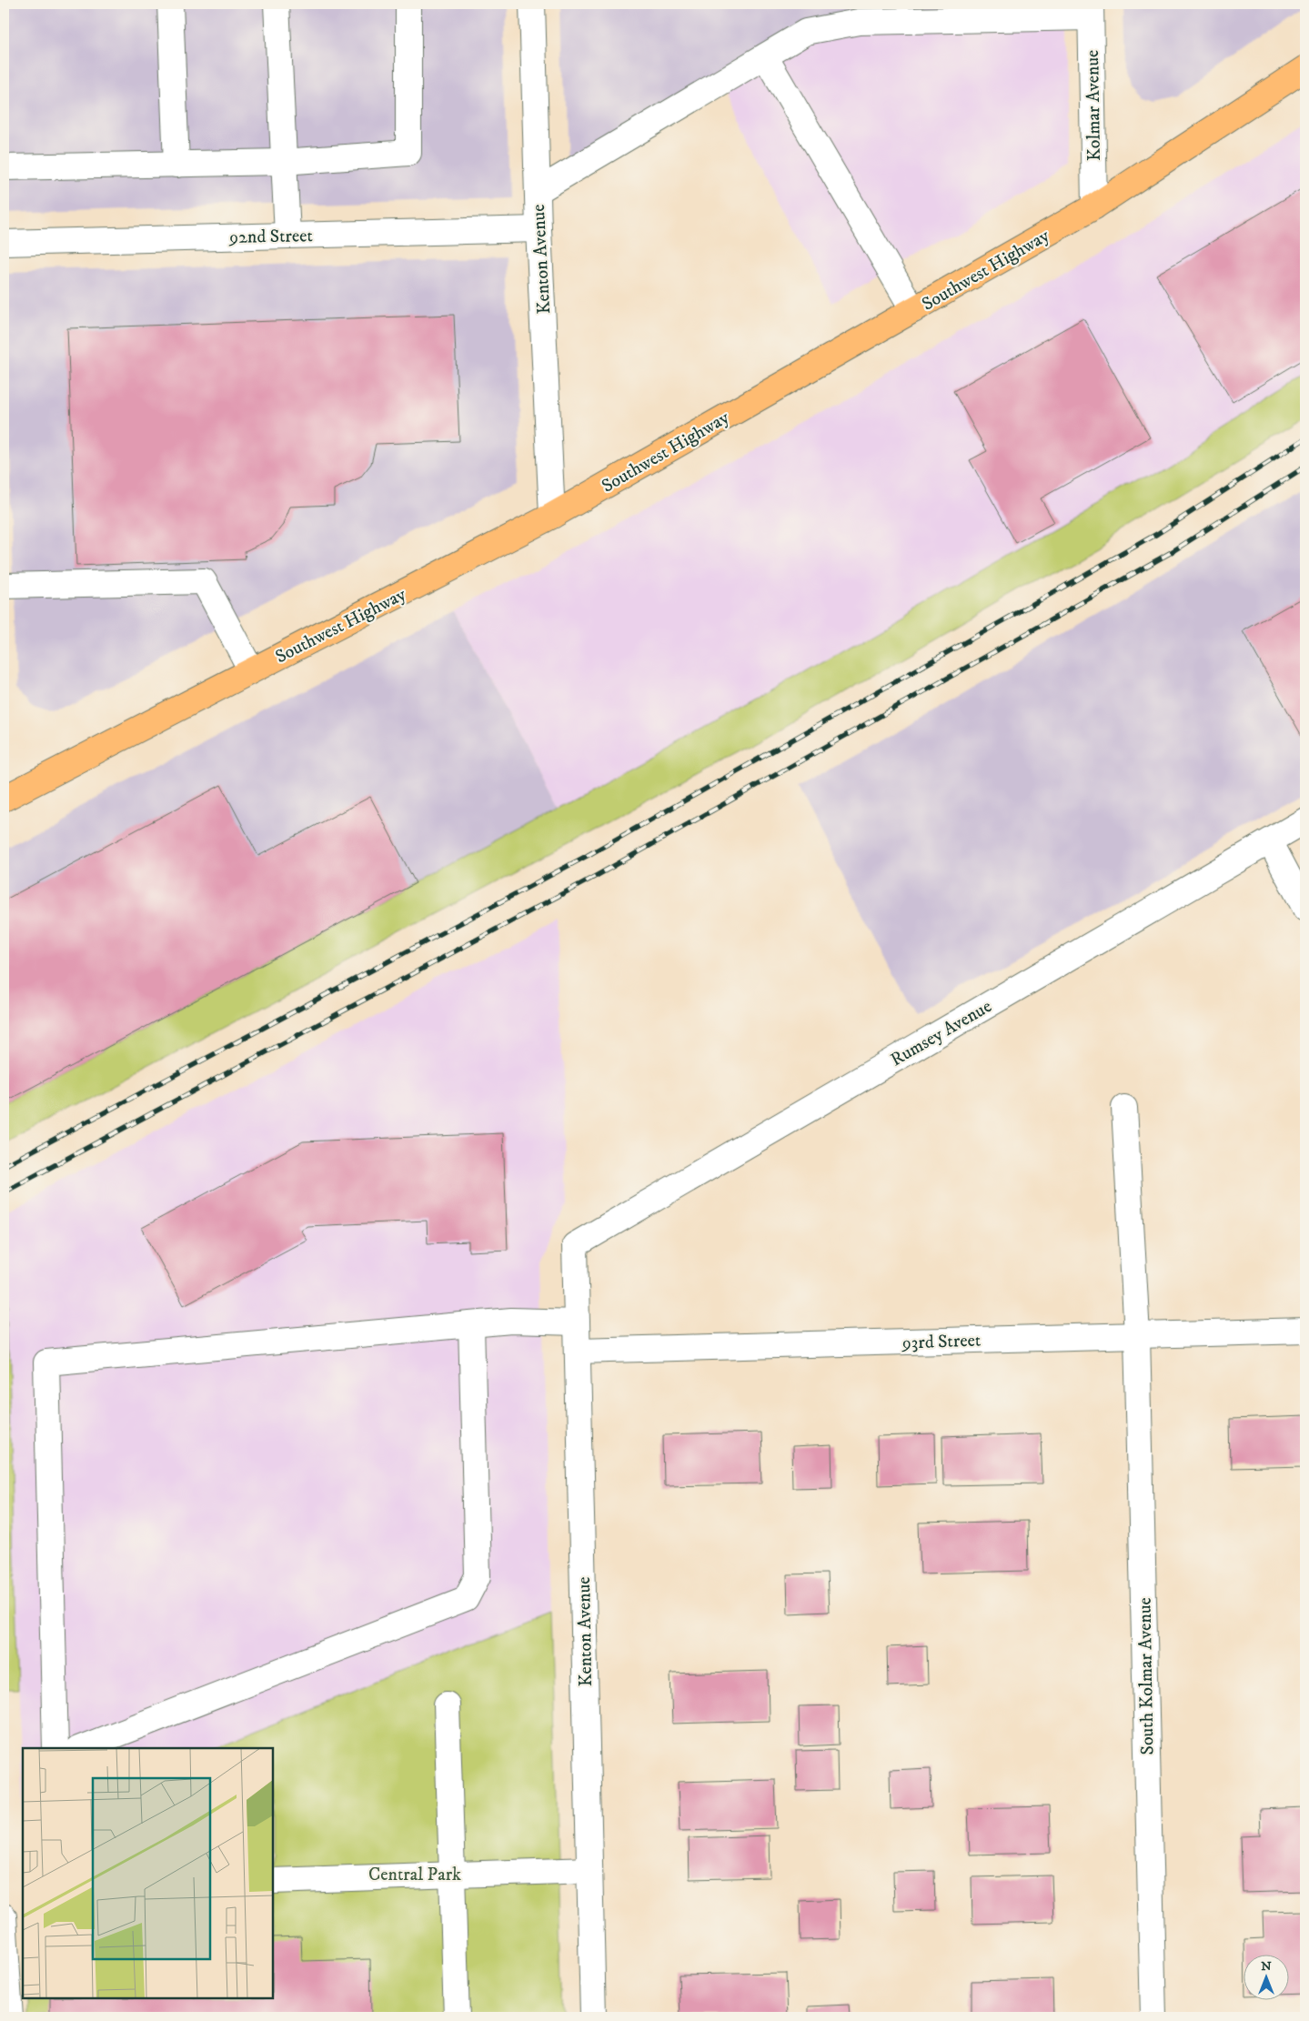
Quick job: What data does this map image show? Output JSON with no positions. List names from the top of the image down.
{
  "streets": {
    "main road": ["Southwest Highway"],
    "street": [
      "Kolmar Avenue",
      "92nd Street",
      "Kenton Avenue",
      "Rumsey Avenue",
      "93rd Street",
      "South Kolmar Avenue"
    ]
  },
  "crossings": [
    ["Kolmar Avenue", "Southwest Highway"],
    ["92nd Street", "Kenton Avenue"],
    ["Kenton Avenue", "Southwest Highway"],
    ["Kenton Avenue", "Rumsey Avenue"],
    ["Kenton Avenue", "93rd Street"],
    ["93rd Street", "South Kolmar Avenue"]
  ],
  "parks": ["Central Park"],
  "north": "top"
}
